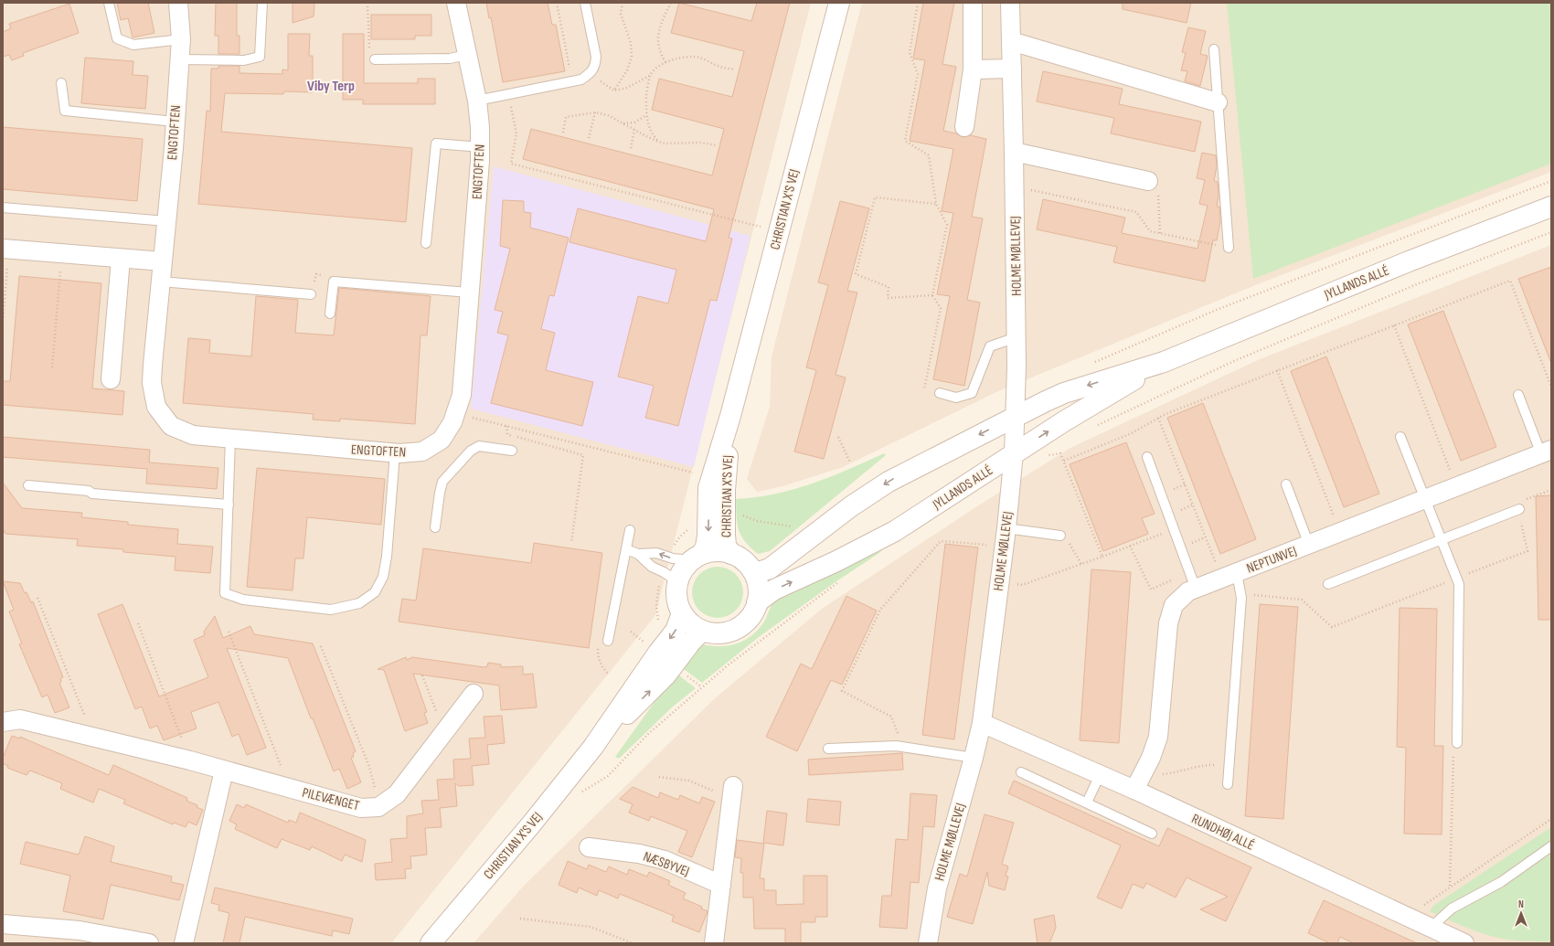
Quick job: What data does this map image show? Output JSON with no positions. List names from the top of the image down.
{
  "streets": {
    "street": [
      "ENGTOFTEN",
      "CHRISTIAN X'S VEJ",
      "HOLME MØLLEVEJ",
      "JYLLANDS ALLÉ",
      "NEPTUNVEJ",
      "PILEVÆNGET",
      "RUNDHØJ ALLÉ",
      "NÆSBYVEJ"
    ]
  },
  "crossings": [
    ["CHRISTIAN X'S VEJ", "JYLLANDS ALLÉ"],
    ["HOLME MØLLEVEJ", "JYLLANDS ALLÉ"],
    ["HOLME MØLLEVEJ", "RUNDHØJ ALLÉ"],
    ["NEPTUNVEJ", "RUNDHØJ ALLÉ"]
  ],
  "districts": ["Viby Terp"],
  "north": "top"
}
